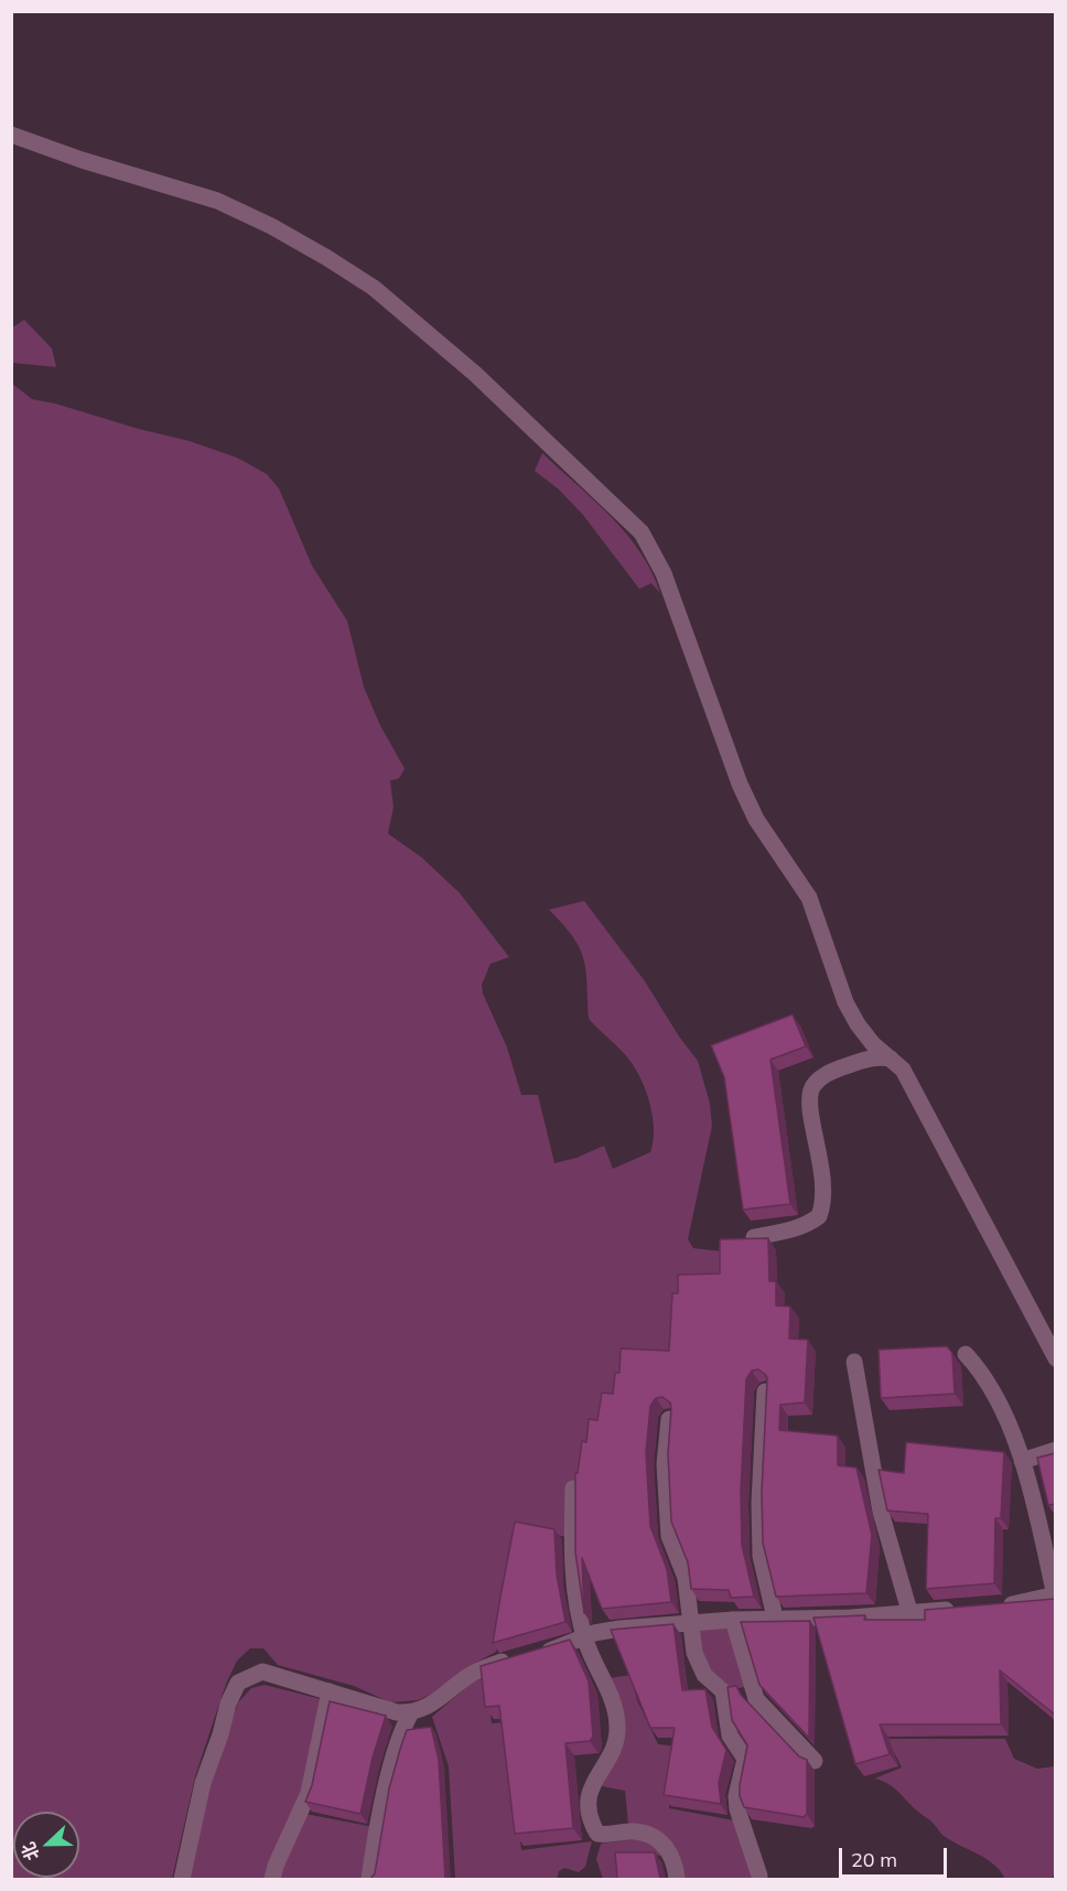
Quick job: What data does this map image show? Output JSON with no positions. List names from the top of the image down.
{
  "scale_bar": "20 m",
  "north": "left"
}
